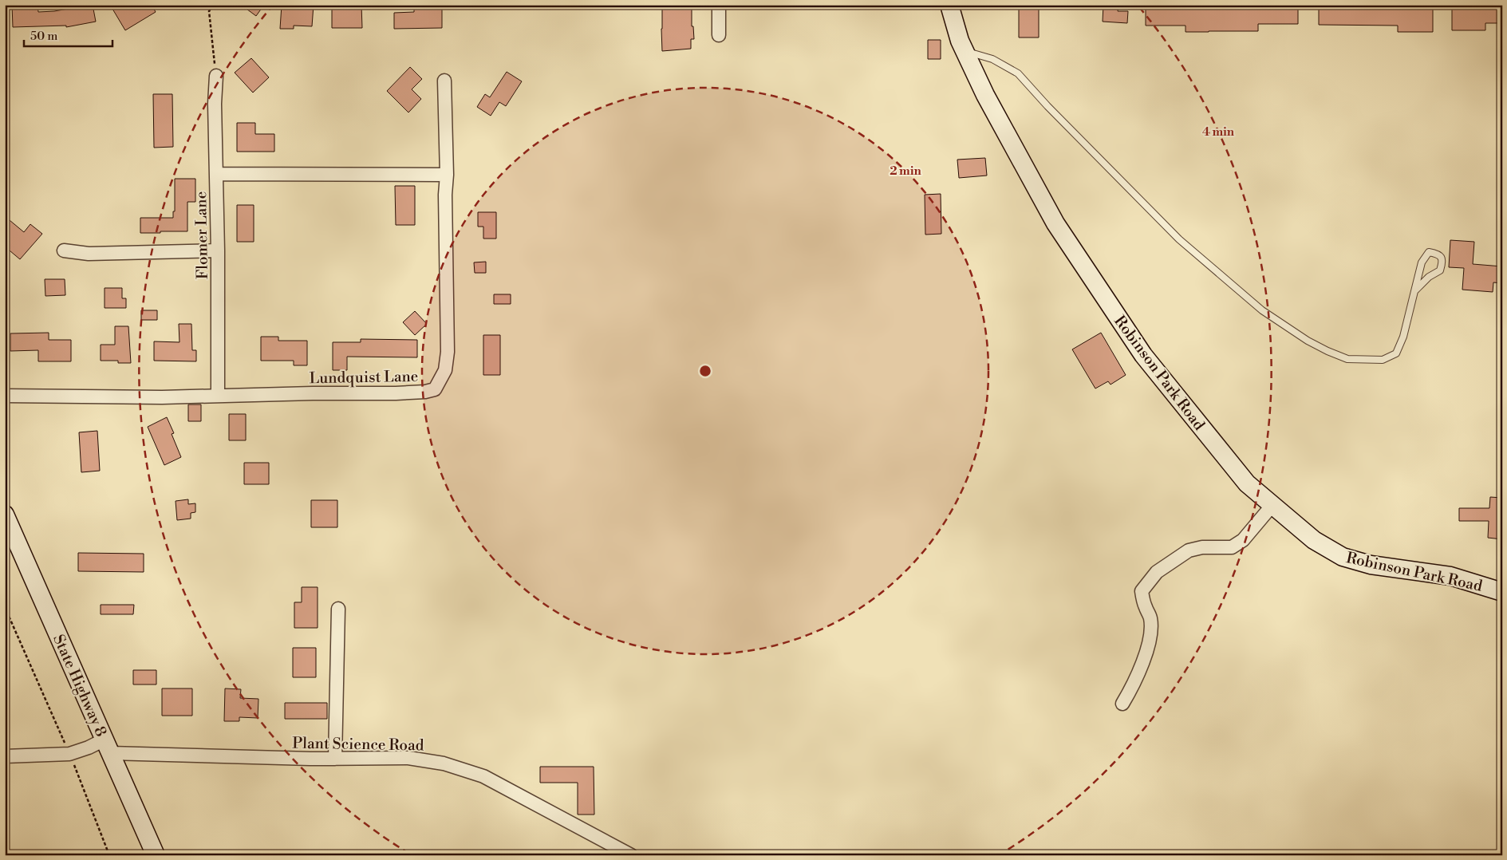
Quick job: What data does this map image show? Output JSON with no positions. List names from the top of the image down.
{
  "streets": {
    "street": [
      "Flomer Lane",
      "Robinson Park Road",
      "Lundquist Lane",
      "State Highway 8",
      "Plant Science Road"
    ]
  },
  "crossings": [
    ["Flomer Lane", "Lundquist Lane"],
    ["State Highway 8", "Plant Science Road"]
  ],
  "scale_bar": "50 m",
  "rings": ["4 min", "2 min"]
}
